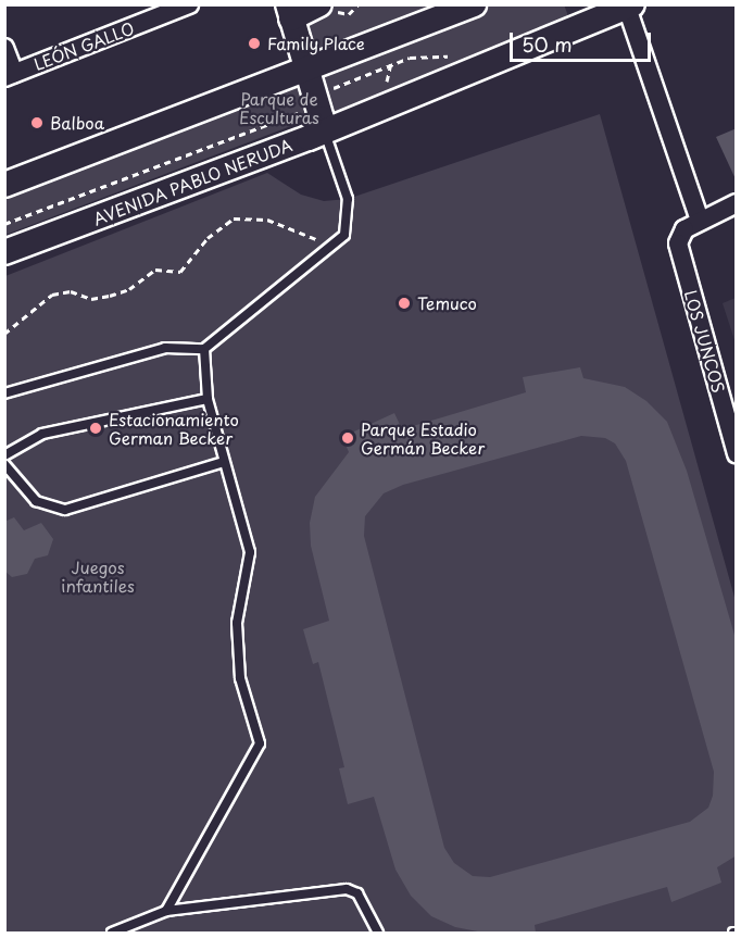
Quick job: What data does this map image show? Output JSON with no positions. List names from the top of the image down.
{
  "streets": {
    "main road": ["AVENIDA PABLO NERUDA"],
    "street": ["LEÓN GALLO", "LOS JUNCOS"]
  },
  "crossings": [
    ["AVENIDA PABLO NERUDA", "LOS JUNCOS"]
  ],
  "parks": ["Parque de Esculturas", "Juegos infantiles"],
  "places": [
    "Family Place",
    "Balboa",
    "Temuco",
    "Estacionamiento German Becker",
    "Parque Estadio Germán Becker"
  ],
  "scale_bar": "50 m"
}
